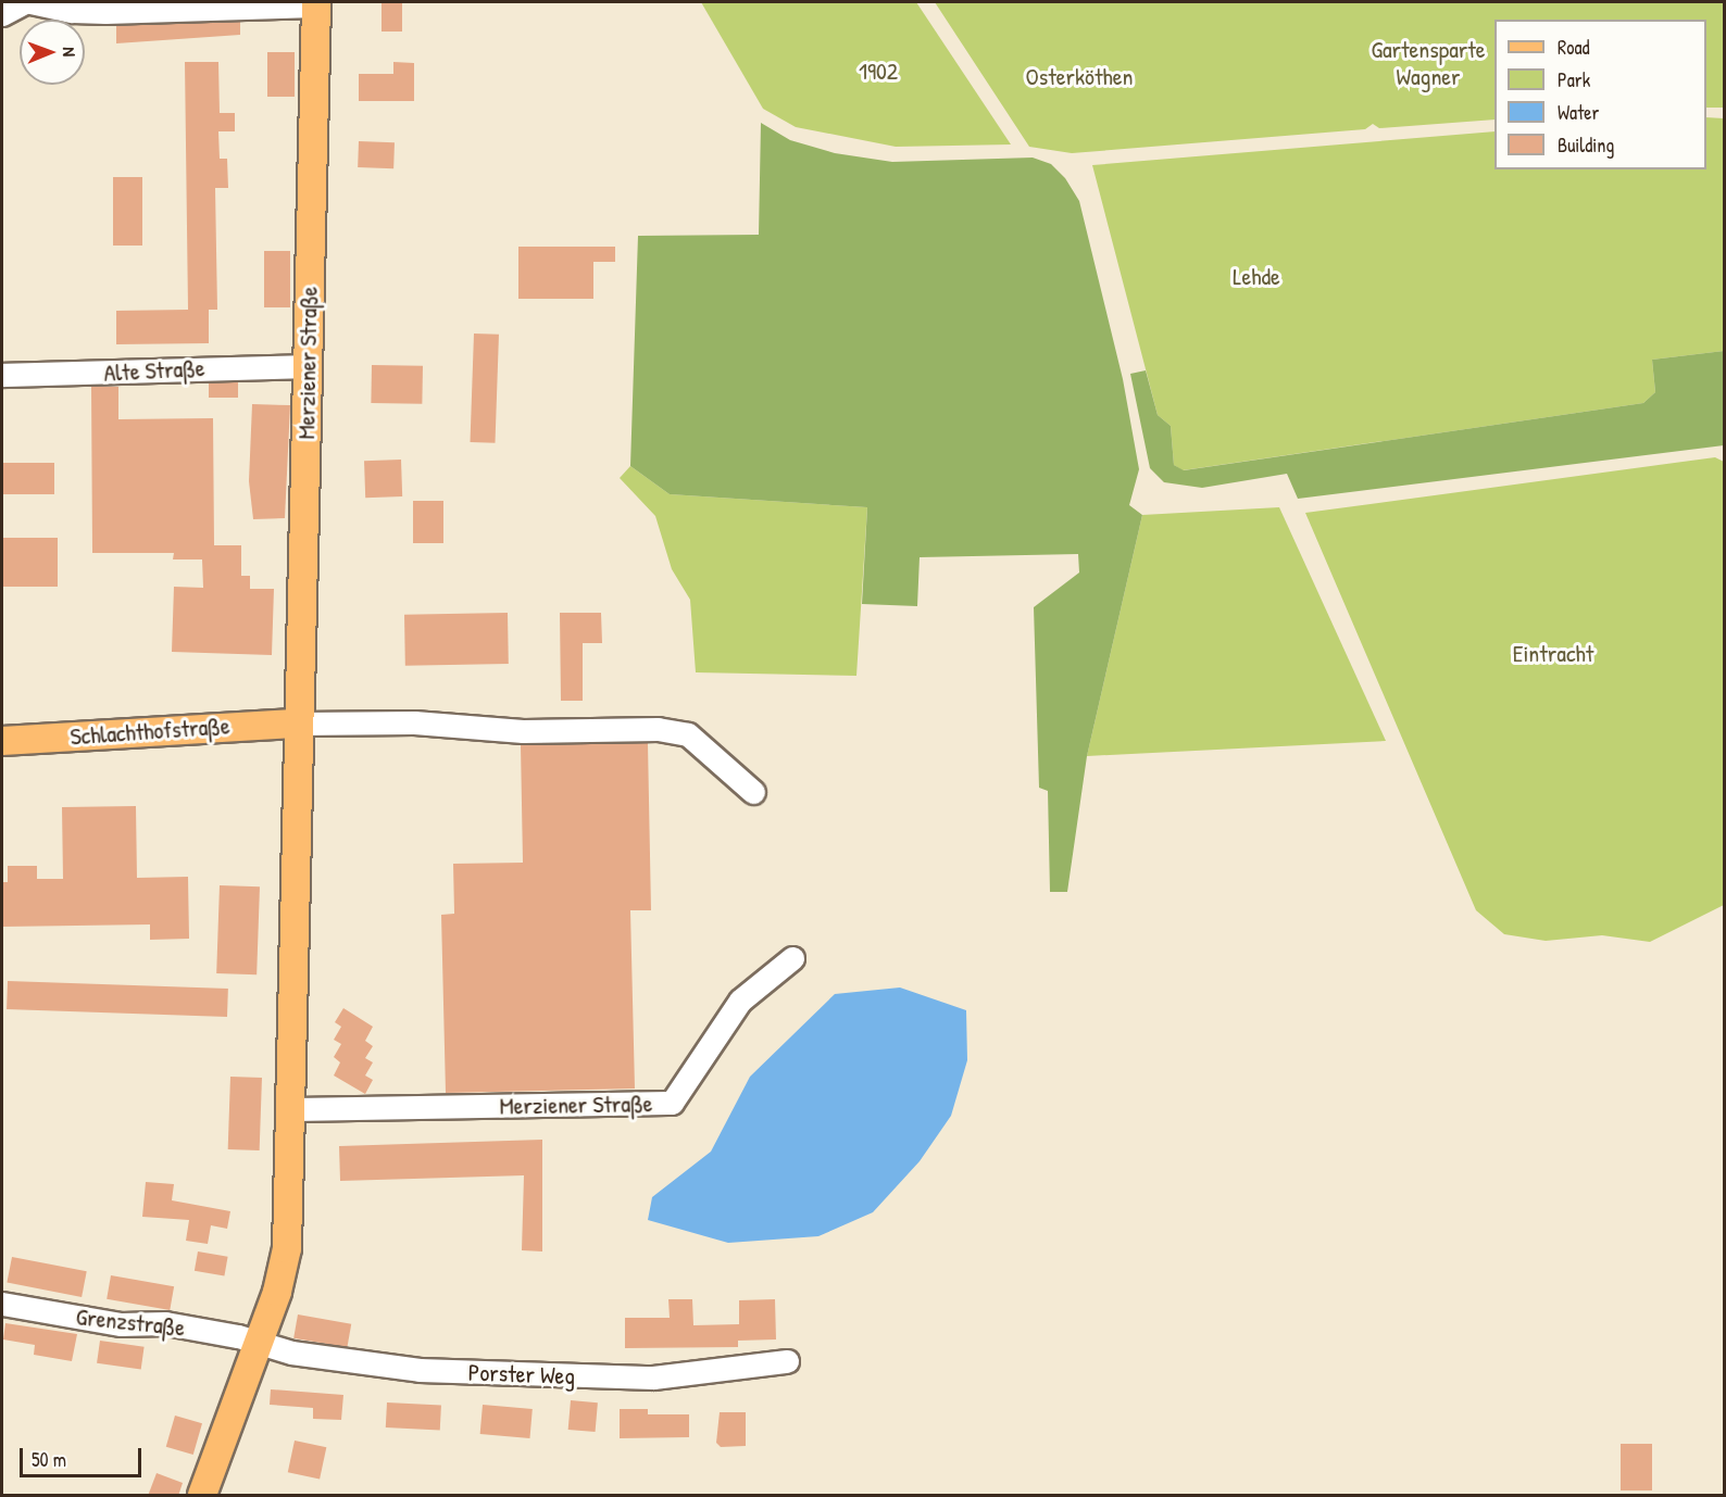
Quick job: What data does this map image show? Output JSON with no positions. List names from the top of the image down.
{
  "streets": {
    "main road": ["Merziener Straße", "Schlachthofstraße"],
    "street": ["Alte Straße", "Grenzstraße", "Porster Weg"]
  },
  "crossings": [
    ["Merziener Straße", "Alte Straße"],
    ["Merziener Straße", "Schlachthofstraße"],
    ["Merziener Straße", "Grenzstraße"],
    ["Merziener Straße", "Porster Weg"],
    ["Grenzstraße", "Porster Weg"]
  ],
  "parks": [
    "Gartensparte Wagner",
    "1902",
    "Osterköthen",
    "Lehde",
    "Eintracht"
  ],
  "legend": [
    "Road",
    "Park",
    "Water",
    "Building"
  ],
  "scale_bar": "50 m",
  "north": "right"
}
